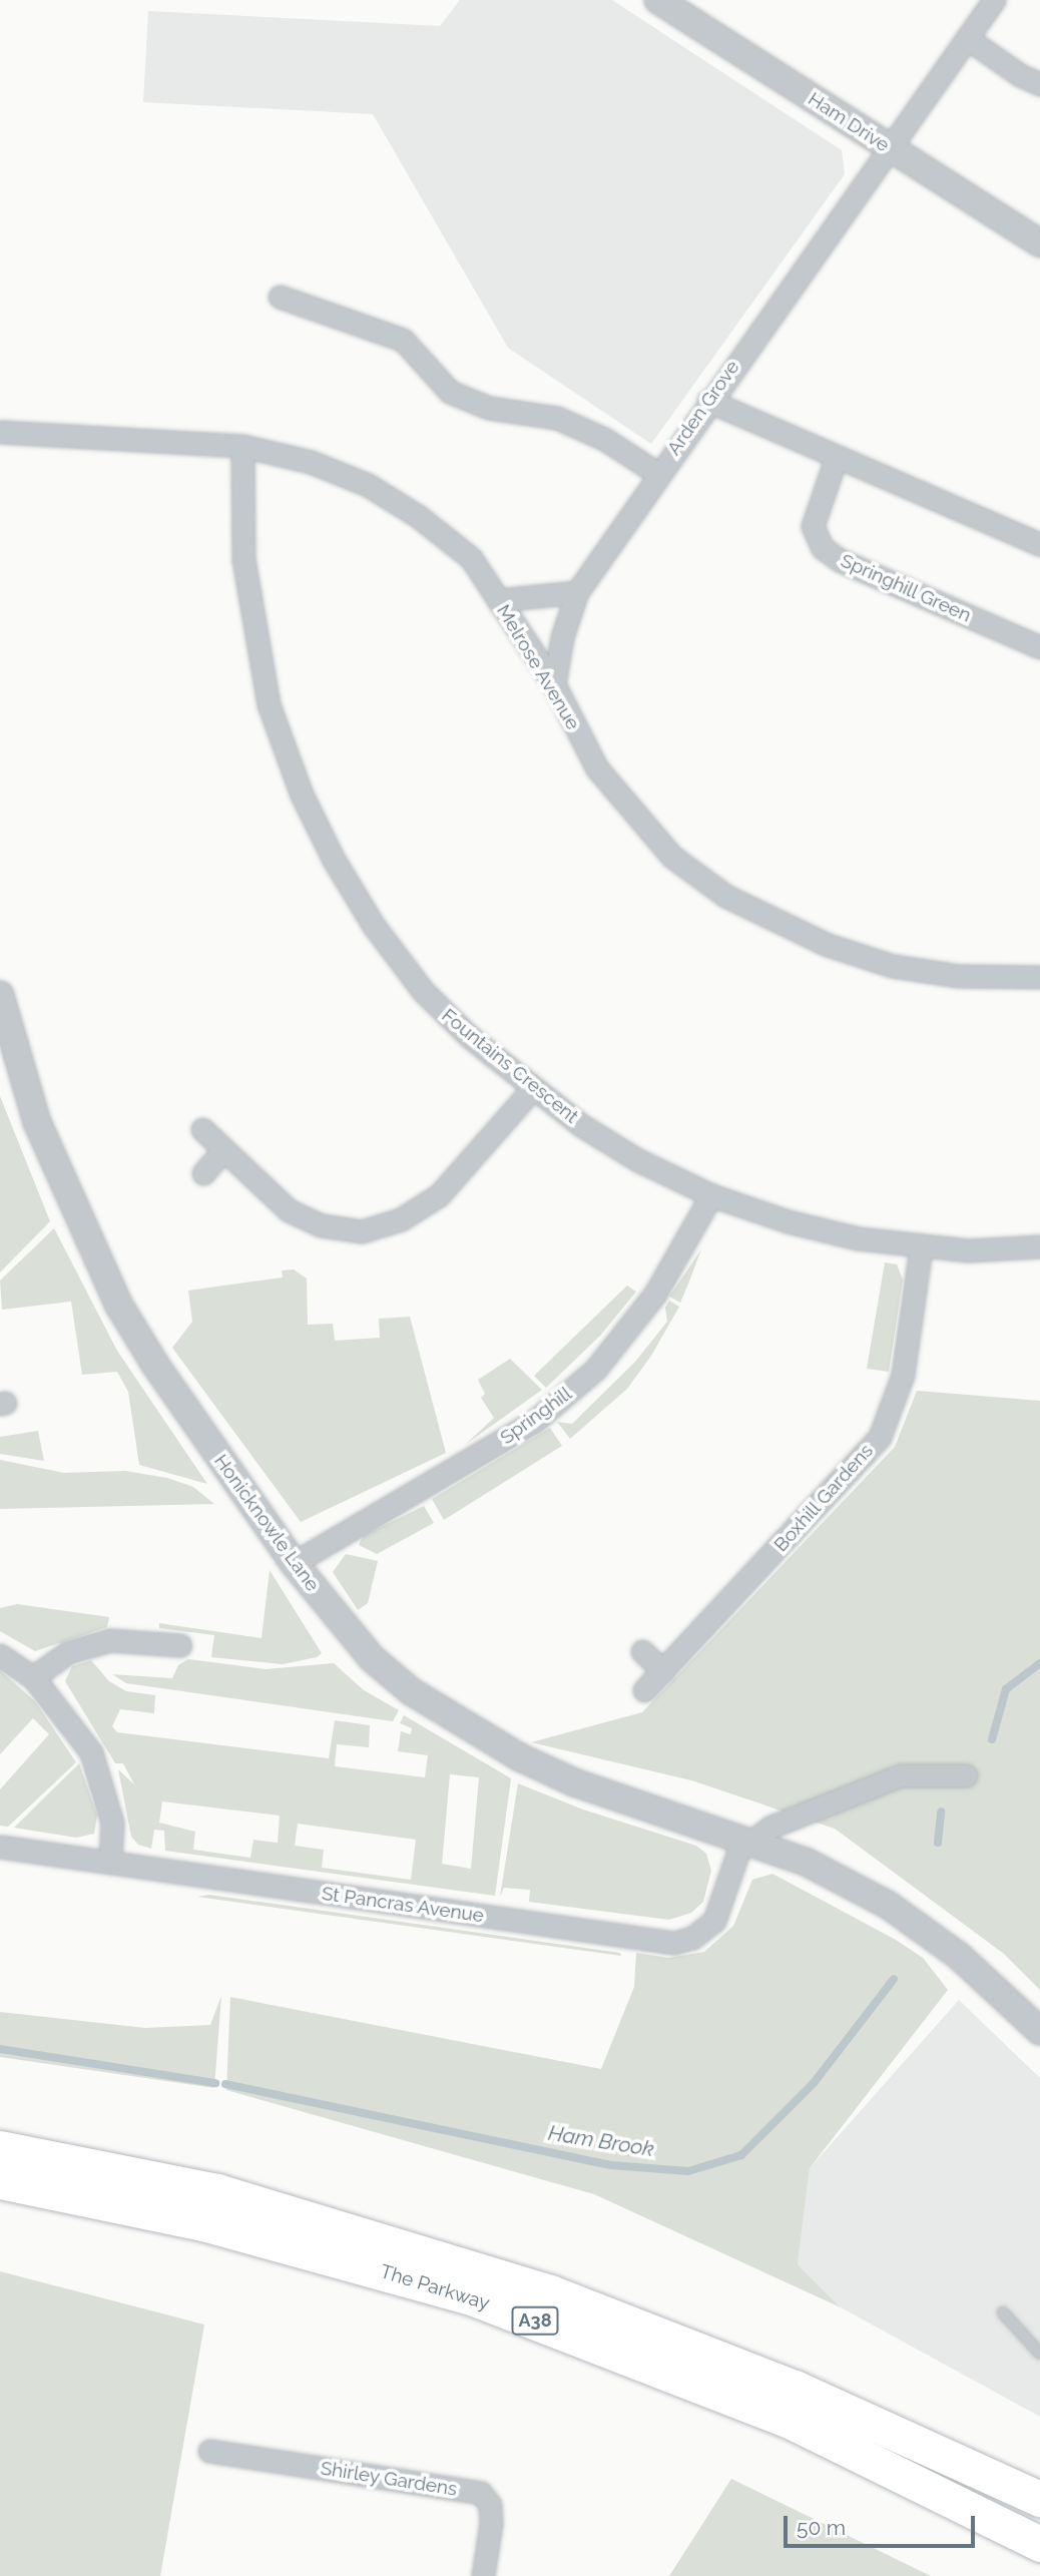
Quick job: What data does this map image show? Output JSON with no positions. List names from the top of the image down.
{
  "streets": {
    "highway": ["The Parkway", "A38"],
    "street": [
      "Ham Drive",
      "Arden Grove",
      "Springhill Green",
      "Melrose Avenue",
      "Fountains Crescent",
      "Springhill",
      "Boxhill Gardens",
      "Honicknowle Lane",
      "St Pancras Avenue",
      "Shirley Gardens"
    ]
  },
  "crossings": [
    ["Ham Drive", "Arden Grove"],
    ["Arden Grove", "Melrose Avenue"],
    ["Melrose Avenue", "Fountains Crescent"],
    ["Fountains Crescent", "Springhill"],
    ["Fountains Crescent", "Boxhill Gardens"],
    ["Springhill", "Honicknowle Lane"],
    ["Honicknowle Lane", "St Pancras Avenue"]
  ],
  "water": ["Ham Brook"],
  "scale_bar": "50 m"
}
